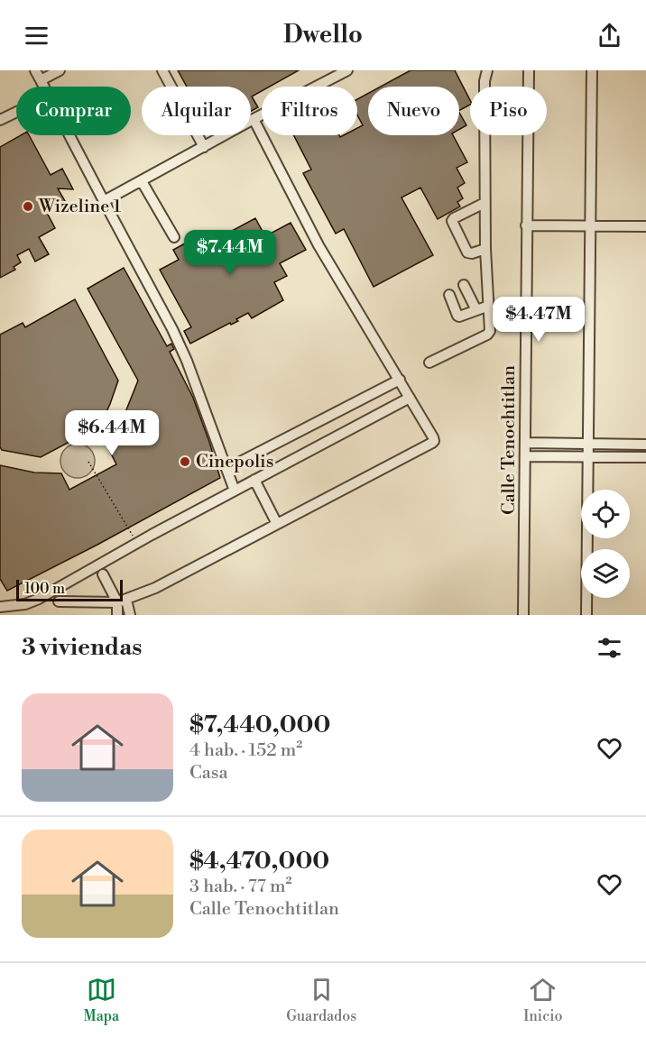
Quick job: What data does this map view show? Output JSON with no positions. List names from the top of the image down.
{
  "streets": {
    "street": ["Calle Tenochtitlan"]
  },
  "places": ["Wizeline 1", "Cinepolis"],
  "scale_bar": "100 m",
  "page": {
    "header": "Dwello",
    "chip": [
      "Comprar",
      "Alquilar",
      "Filtros",
      "Nuevo",
      "Piso"
    ],
    "price": ["$7.44M", "$4.47M", "$6.44M"],
    "scale": "100 m",
    "heading": "3 viviendas",
    "list": [
      {
        "name": "$7,440,000",
        "note": "4 hab. · 152 m² · Casa"
      },
      {
        "name": "$4,470,000",
        "note": "3 hab. · 77 m² · Calle Tenochtitlan"
      }
    ],
    "tabs": ["Mapa", "Guardados", "Inicio"]
  }
}
